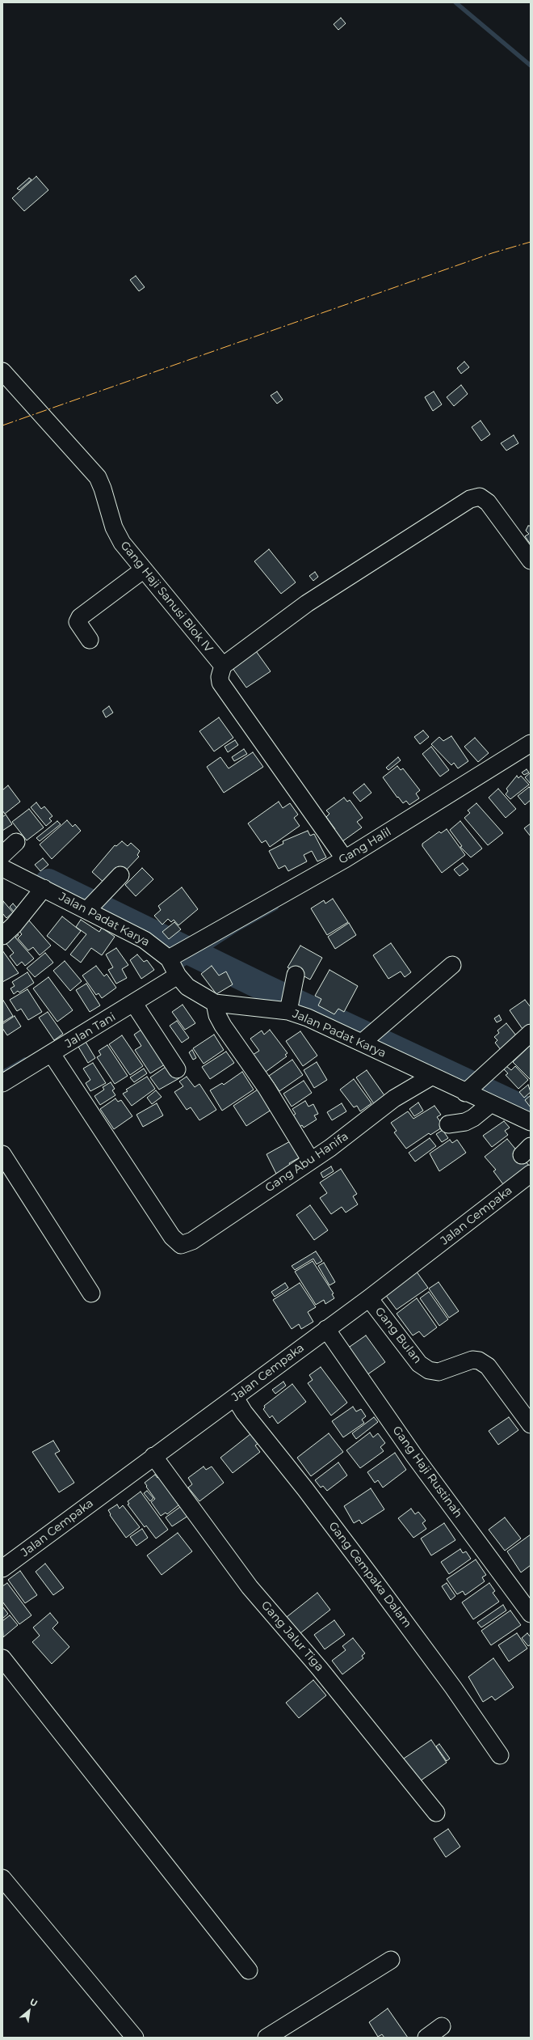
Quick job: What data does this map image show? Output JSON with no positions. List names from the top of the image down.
{
  "streets": {
    "street": [
      "Gang Haji Sanusi Blok IV",
      "Gang Halil",
      "Jalan Padat Karya",
      "Jalan Tani",
      "Gang Abu Hanifa",
      "Jalan Cempaka",
      "Gang Bulan",
      "Gang Haji Rustinah",
      "Gang Cempaka Dalam",
      "Gang Jalur Tiga"
    ]
  },
  "crossings": [
    ["Gang Halil", "Jalan Padat Karya"],
    ["Gang Halil", "Jalan Tani"],
    ["Jalan Padat Karya", "Jalan Tani"],
    ["Jalan Padat Karya", "Gang Abu Hanifa"],
    ["Jalan Tani", "Gang Abu Hanifa"],
    ["Jalan Cempaka", "Gang Bulan"],
    ["Jalan Cempaka", "Gang Haji Rustinah"],
    ["Jalan Cempaka", "Gang Cempaka Dalam"],
    ["Jalan Cempaka", "Gang Jalur Tiga"]
  ],
  "north": "top right"
}
